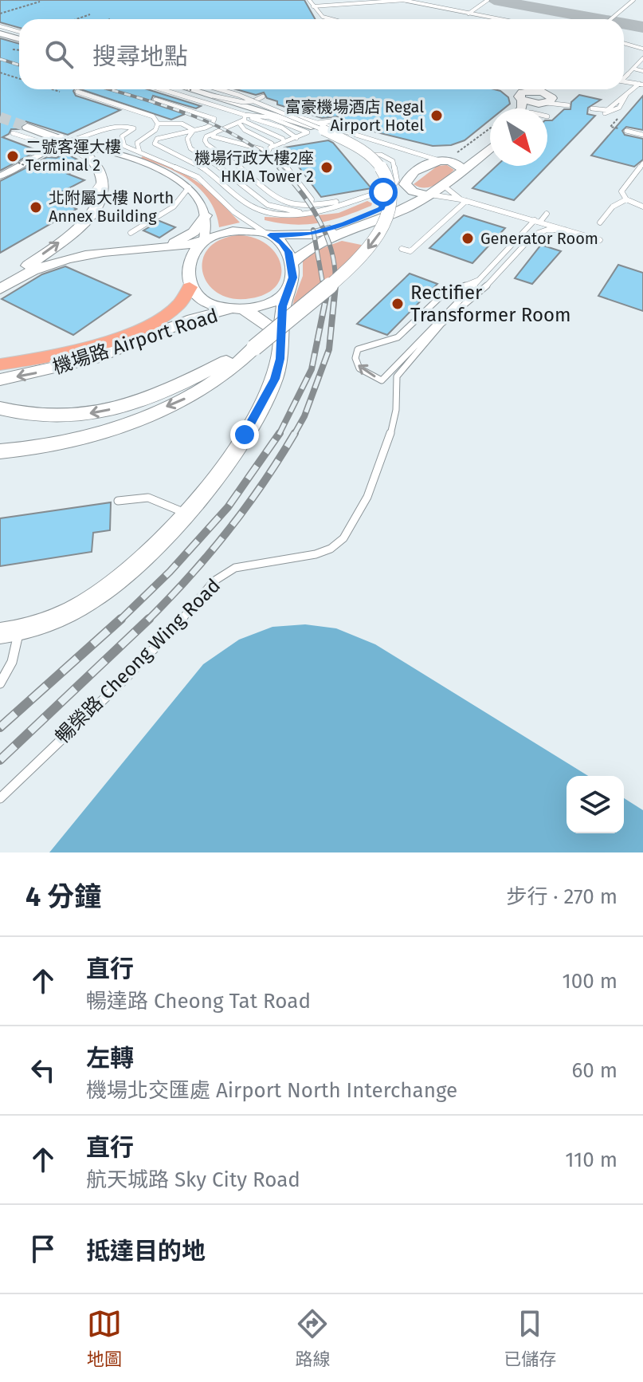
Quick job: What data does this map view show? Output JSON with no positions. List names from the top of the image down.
{
  "streets": {
    "main road": ["機場路 Airport Road"],
    "lane": ["暢榮路 Cheong Wing Road"]
  },
  "places": [
    "富豪機場酒店 Regal Airport Hotel",
    "二號客運大樓 Terminal 2",
    "機場行政大樓2座 HKIA Tower 2",
    "北附屬大樓 North Annex Building",
    "Generator Room",
    "Rectifier Transformer Room"
  ],
  "north": "bottom right",
  "page": {
    "search": "搜尋地點",
    "heading": ["4 分鐘", "步行 · 270 m"],
    "list": [
      ["直行", "暢達路 Cheong Tat Road", "100 m"],
      ["左轉", "機場北交匯處 Airport North Interchange", "60 m"],
      ["直行", "航天城路 Sky City Road", "110 m"],
      "抵達目的地"
    ],
    "nav": ["地圖", "路線", "已儲存"]
  }
}
